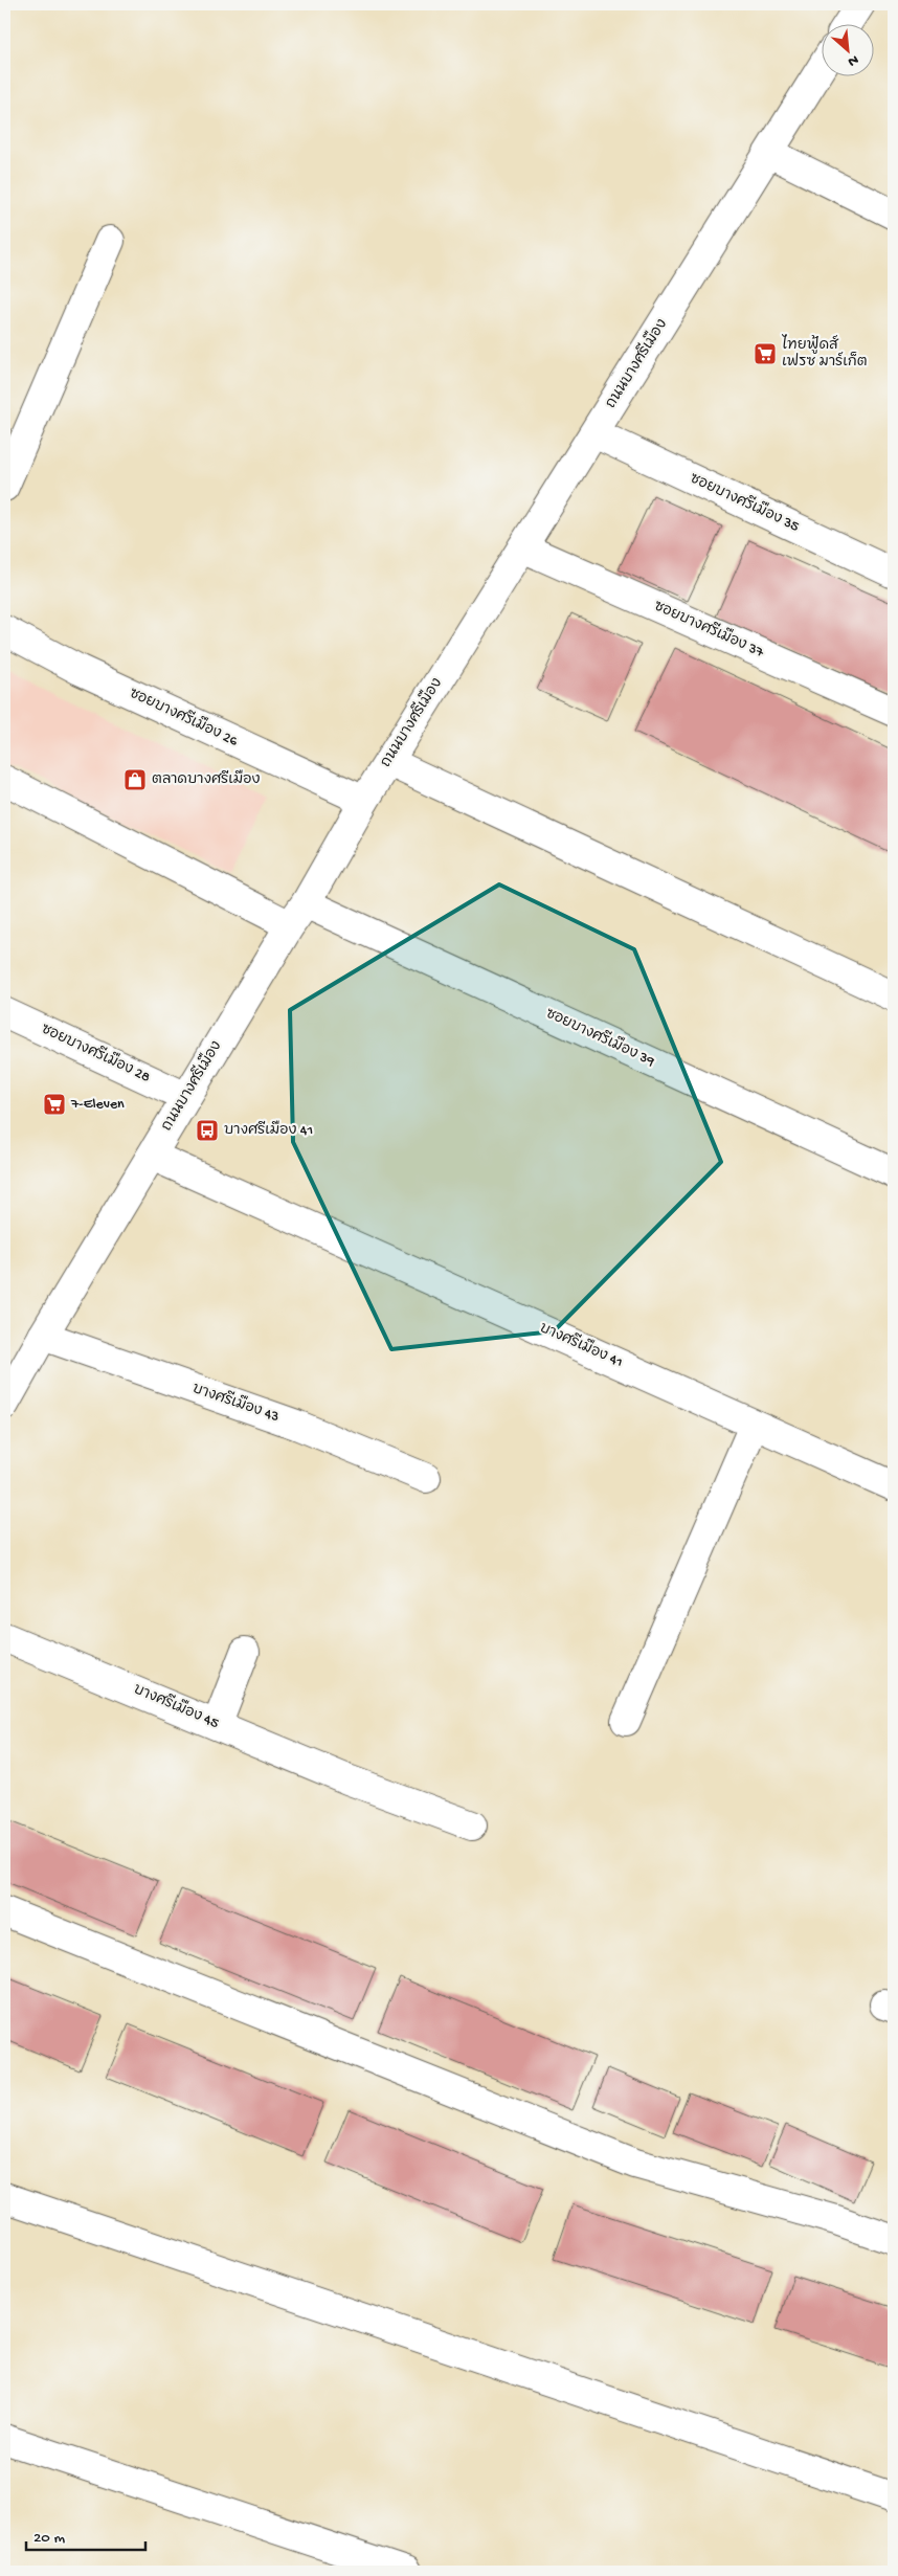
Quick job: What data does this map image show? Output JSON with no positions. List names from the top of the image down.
{
  "streets": {
    "street": [
      "ถนนบางศรีเมือง",
      "ซอยบางศรีเมือง 35",
      "ซอยบางศรีเมือง 37",
      "ซอยบางศรีเมือง 26",
      "ซอยบางศรีเมือง 39",
      "ซอยบางศรีเมือง 28",
      "บางศรีเมือง 41",
      "บางศรีเมือง 43",
      "บางศรีเมือง 45"
    ]
  },
  "crossings": [
    ["ถนนบางศรีเมือง", "ซอยบางศรีเมือง 35"],
    ["ถนนบางศรีเมือง", "ซอยบางศรีเมือง 37"],
    ["ถนนบางศรีเมือง", "ซอยบางศรีเมือง 26"],
    ["ถนนบางศรีเมือง", "ซอยบางศรีเมือง 39"],
    ["ถนนบางศรีเมือง", "ซอยบางศรีเมือง 28"],
    ["ถนนบางศรีเมือง", "บางศรีเมือง 41"],
    ["ถนนบางศรีเมือง", "บางศรีเมือง 43"]
  ],
  "places": {
    "supermarket": ["ไทยฟู้ดส์ เฟรซ มาร์เก็ต", "7-Eleven"],
    "shop": ["ตลาดบางศรีเมือง"],
    "bus stop": ["บางศรีเมือง 41"]
  },
  "scale_bar": "20 m",
  "north": "bottom right"
}
